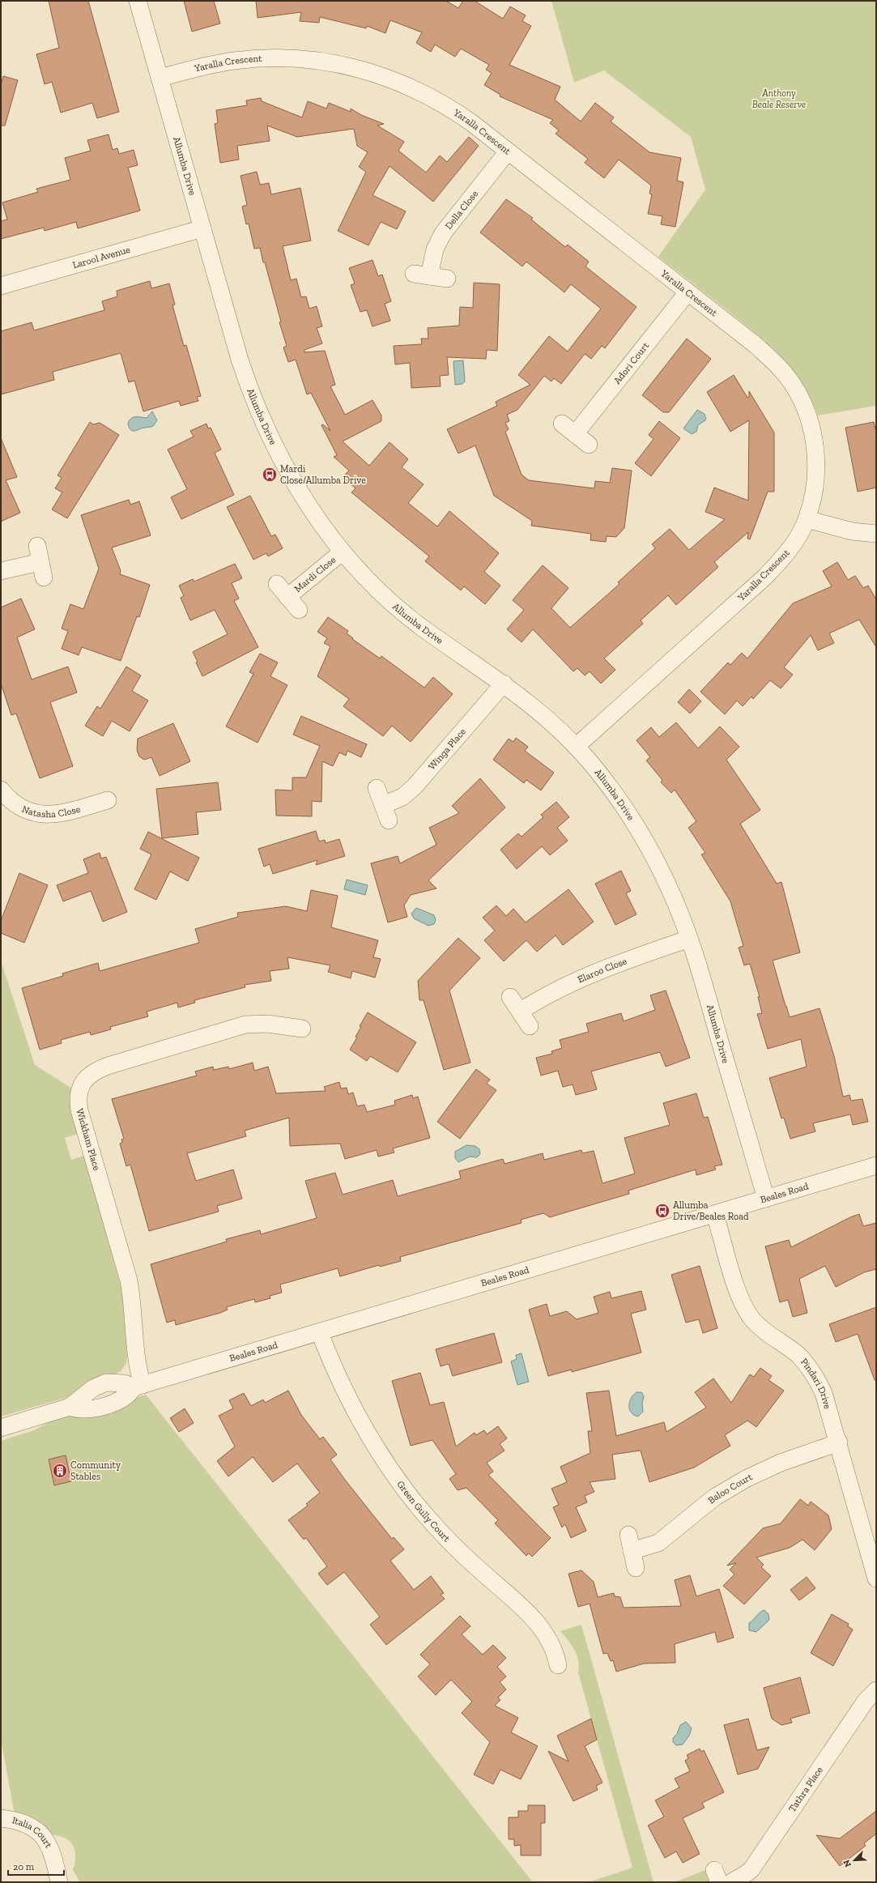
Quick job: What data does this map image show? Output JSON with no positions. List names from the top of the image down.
{
  "streets": {
    "street": [
      "Yaralla Crescent",
      "Allumba Drive",
      "Della Close",
      "Larool Avenue",
      "Adori Court",
      "Mardi Close",
      "Winga Place",
      "Natasha Close",
      "Elaroo Close",
      "Wickham Place",
      "Beales Road",
      "Pindari Drive",
      "Baloo Court",
      "Green Gully Court",
      "Tathra Place",
      "Italia Court"
    ]
  },
  "crossings": [
    ["Yaralla Crescent", "Allumba Drive"],
    ["Yaralla Crescent", "Della Close"],
    ["Yaralla Crescent", "Adori Court"],
    ["Allumba Drive", "Larool Avenue"],
    ["Allumba Drive", "Mardi Close"],
    ["Allumba Drive", "Winga Place"],
    ["Allumba Drive", "Elaroo Close"],
    ["Allumba Drive", "Beales Road"],
    ["Wickham Place", "Beales Road"],
    ["Beales Road", "Pindari Drive"],
    ["Beales Road", "Green Gully Court"],
    ["Pindari Drive", "Baloo Court"]
  ],
  "parks": ["Anthony Beale Reserve"],
  "places": {
    "bus stop": ["Mardi Close/Allumba Drive", "Allumba Drive/Beales Road"],
    "building": ["Community Stables"]
  },
  "scale_bar": "20 m",
  "north": "bottom left"
}
